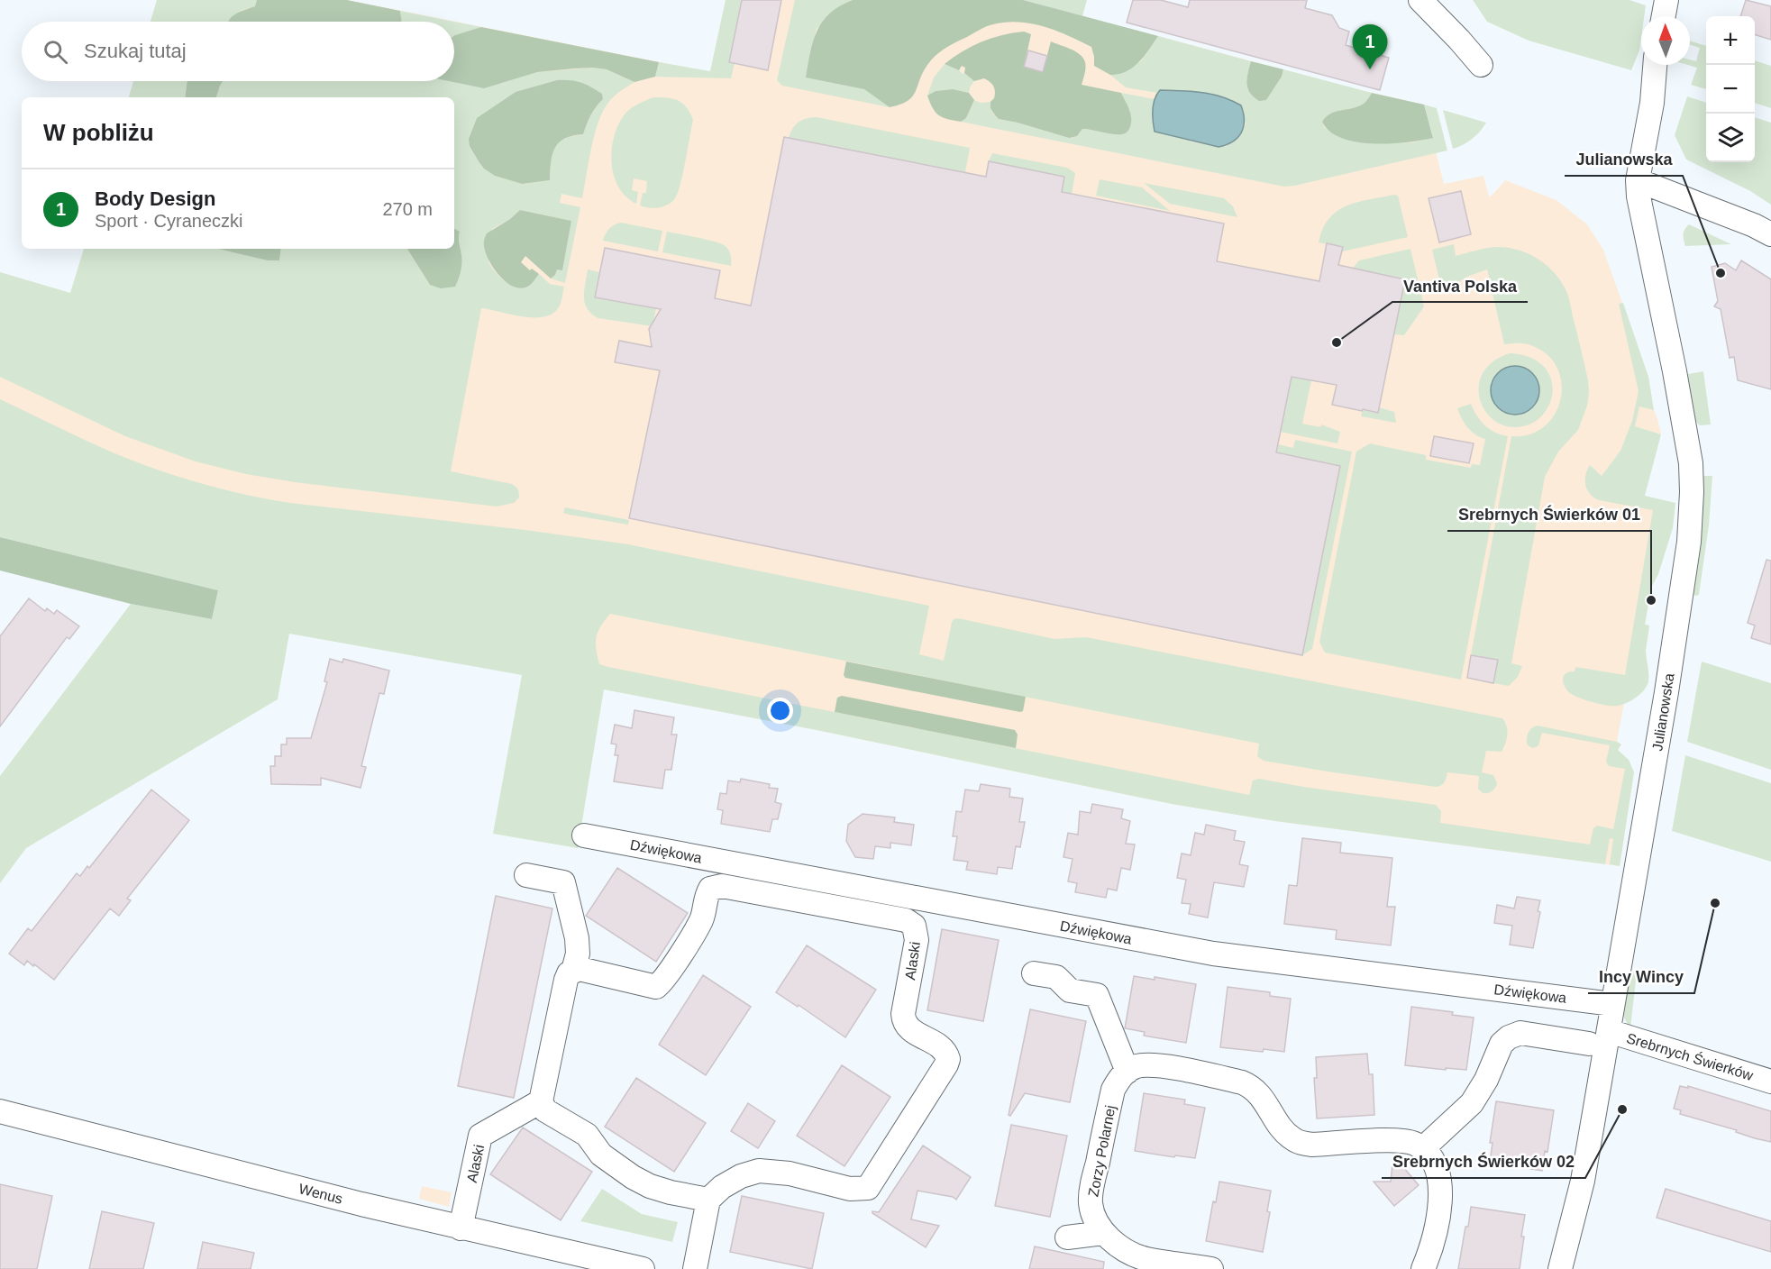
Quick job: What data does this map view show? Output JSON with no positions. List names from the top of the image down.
{
  "streets": {
    "street": [
      "Julianowska",
      "Dźwiękowa",
      "Alaski",
      "Srebrnych Świerków",
      "Zorzy Polarnej",
      "Wenus"
    ]
  },
  "crossings": [
    ["Julianowska", "Dźwiękowa"],
    ["Julianowska", "Srebrnych Świerków"],
    ["Alaski", "Wenus"]
  ],
  "places": [
    "Julianowska",
    "Vantiva Polska",
    "Srebrnych Świerków 01",
    "Incy Wincy",
    "Srebrnych Świerków 02"
  ],
  "north": "top",
  "page": {
    "map_buttons": ["+", "−"],
    "search": "Szukaj tutaj",
    "pins": "1",
    "heading": "W pobliżu",
    "list": [
      {
        "mark": "1",
        "name": "Body Design",
        "note": "Sport · Cyraneczki",
        "value": "270 m"
      }
    ]
  }
}
